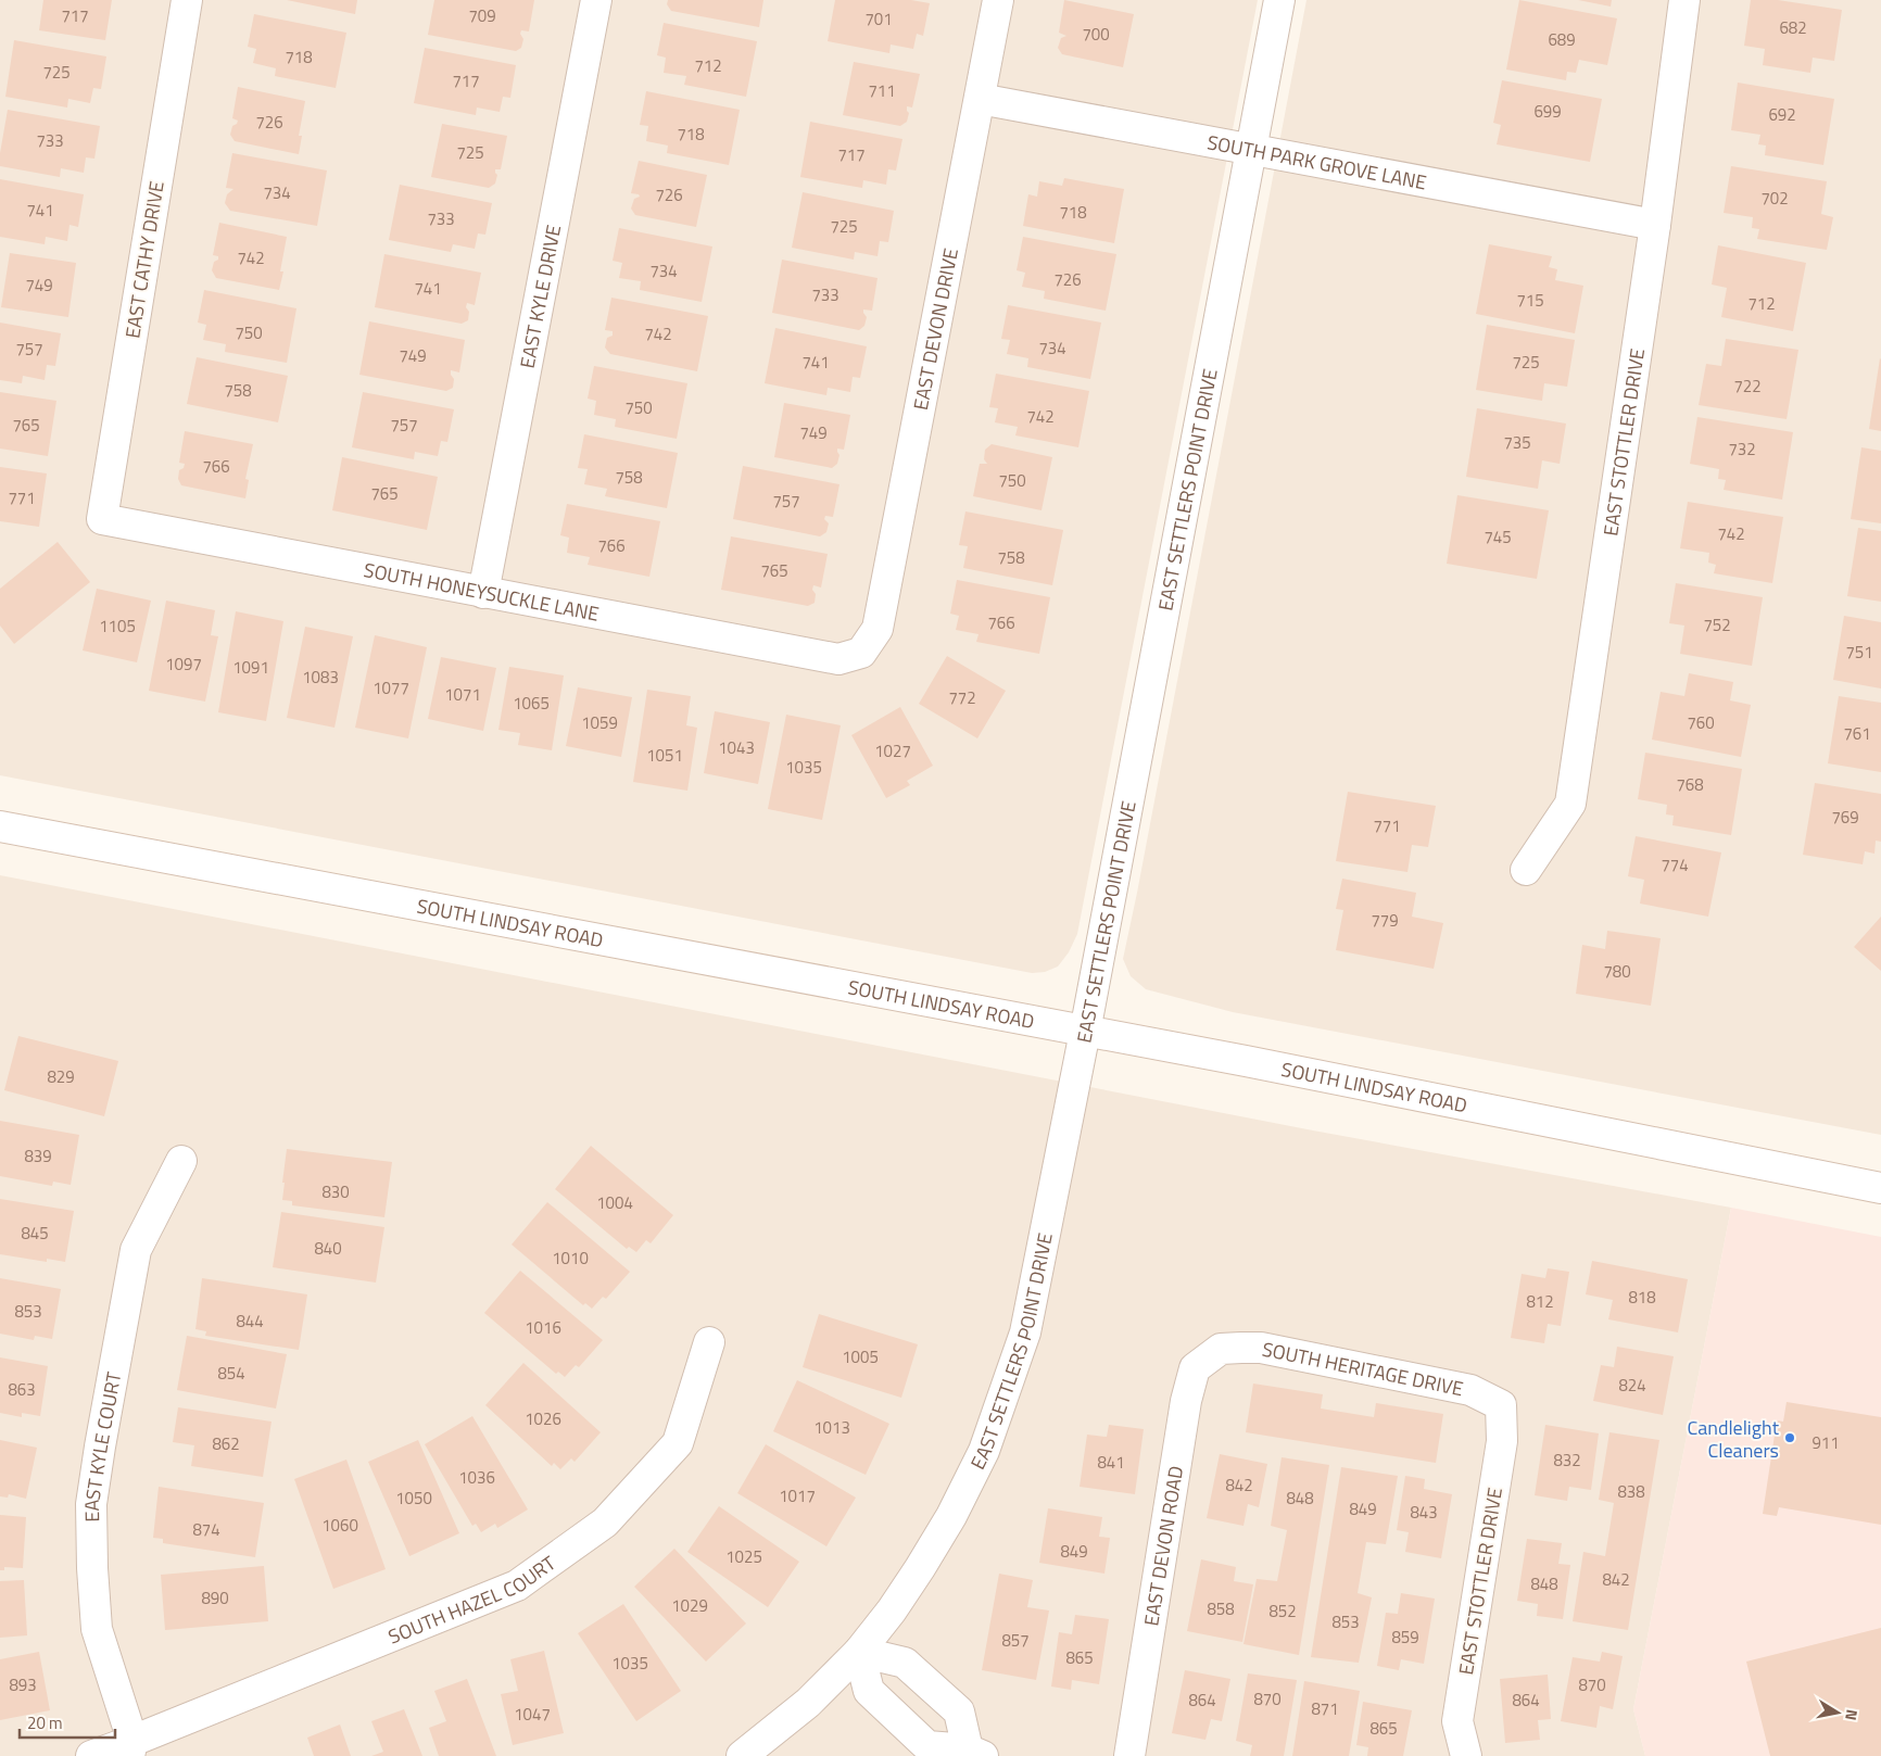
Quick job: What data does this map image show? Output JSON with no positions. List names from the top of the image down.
{
  "streets": {
    "street": [
      "SOUTH PARK GROVE LANE",
      "EAST CATHY DRIVE",
      "EAST KYLE DRIVE",
      "EAST DEVON DRIVE",
      "EAST STOTTLER DRIVE",
      "EAST SETTLERS POINT DRIVE",
      "SOUTH HONEYSUCKLE LANE",
      "SOUTH LINDSAY ROAD",
      "SOUTH HERITAGE DRIVE",
      "EAST KYLE COURT",
      "EAST DEVON ROAD",
      "SOUTH HAZEL COURT"
    ]
  },
  "crossings": [
    ["SOUTH PARK GROVE LANE", "EAST DEVON DRIVE"],
    ["SOUTH PARK GROVE LANE", "EAST STOTTLER DRIVE"],
    ["SOUTH PARK GROVE LANE", "EAST SETTLERS POINT DRIVE"],
    ["EAST CATHY DRIVE", "SOUTH HONEYSUCKLE LANE"],
    ["EAST KYLE DRIVE", "SOUTH HONEYSUCKLE LANE"],
    ["EAST DEVON DRIVE", "SOUTH HONEYSUCKLE LANE"],
    ["EAST STOTTLER DRIVE", "SOUTH HERITAGE DRIVE"],
    ["EAST SETTLERS POINT DRIVE", "SOUTH LINDSAY ROAD"],
    ["SOUTH HERITAGE DRIVE", "EAST DEVON ROAD"],
    ["EAST KYLE COURT", "SOUTH HAZEL COURT"]
  ],
  "places": ["Candlelight Cleaners"],
  "house_numbers": [
    "717",
    "709",
    "701",
    "682",
    "700",
    "689",
    "718",
    "712",
    "725",
    "717",
    "711",
    "699",
    "692",
    "726",
    "718",
    "733",
    "725",
    "717",
    "734",
    "726",
    "702",
    "741",
    "718",
    "733",
    "725",
    "742",
    "734",
    "726",
    "749",
    "741",
    "733",
    "715",
    "712",
    "750",
    "742",
    "734",
    "757",
    "749",
    "741",
    "725",
    "722",
    "758",
    "750",
    "742",
    "765",
    "757",
    "749",
    "735",
    "732",
    "766",
    "758",
    "750",
    "765",
    "771",
    "757",
    "742",
    "745",
    "766",
    "758",
    "765",
    "766",
    "752",
    "1105",
    "751",
    "1097",
    "1091",
    "1083",
    "1077",
    "1071",
    "772",
    "1065",
    "1059",
    "760",
    "761",
    "1043",
    "1027",
    "1051",
    "1035",
    "768",
    "769",
    "771",
    "774",
    "779",
    "780",
    "829",
    "839",
    "830",
    "1004",
    "845",
    "840",
    "1010",
    "818",
    "812",
    "853",
    "844",
    "1016",
    "1005",
    "854",
    "824",
    "863",
    "1026",
    "1013",
    "911",
    "862",
    "832",
    "841",
    "1036",
    "842",
    "838",
    "1017",
    "1050",
    "848",
    "849",
    "843",
    "1060",
    "874",
    "849",
    "1025",
    "842",
    "848",
    "890",
    "1029",
    "858",
    "852",
    "853",
    "859",
    "857",
    "865",
    "1035",
    "893",
    "870",
    "870",
    "864",
    "864",
    "871",
    "1047",
    "865"
  ],
  "scale_bar": "20 m",
  "north": "right"
}
